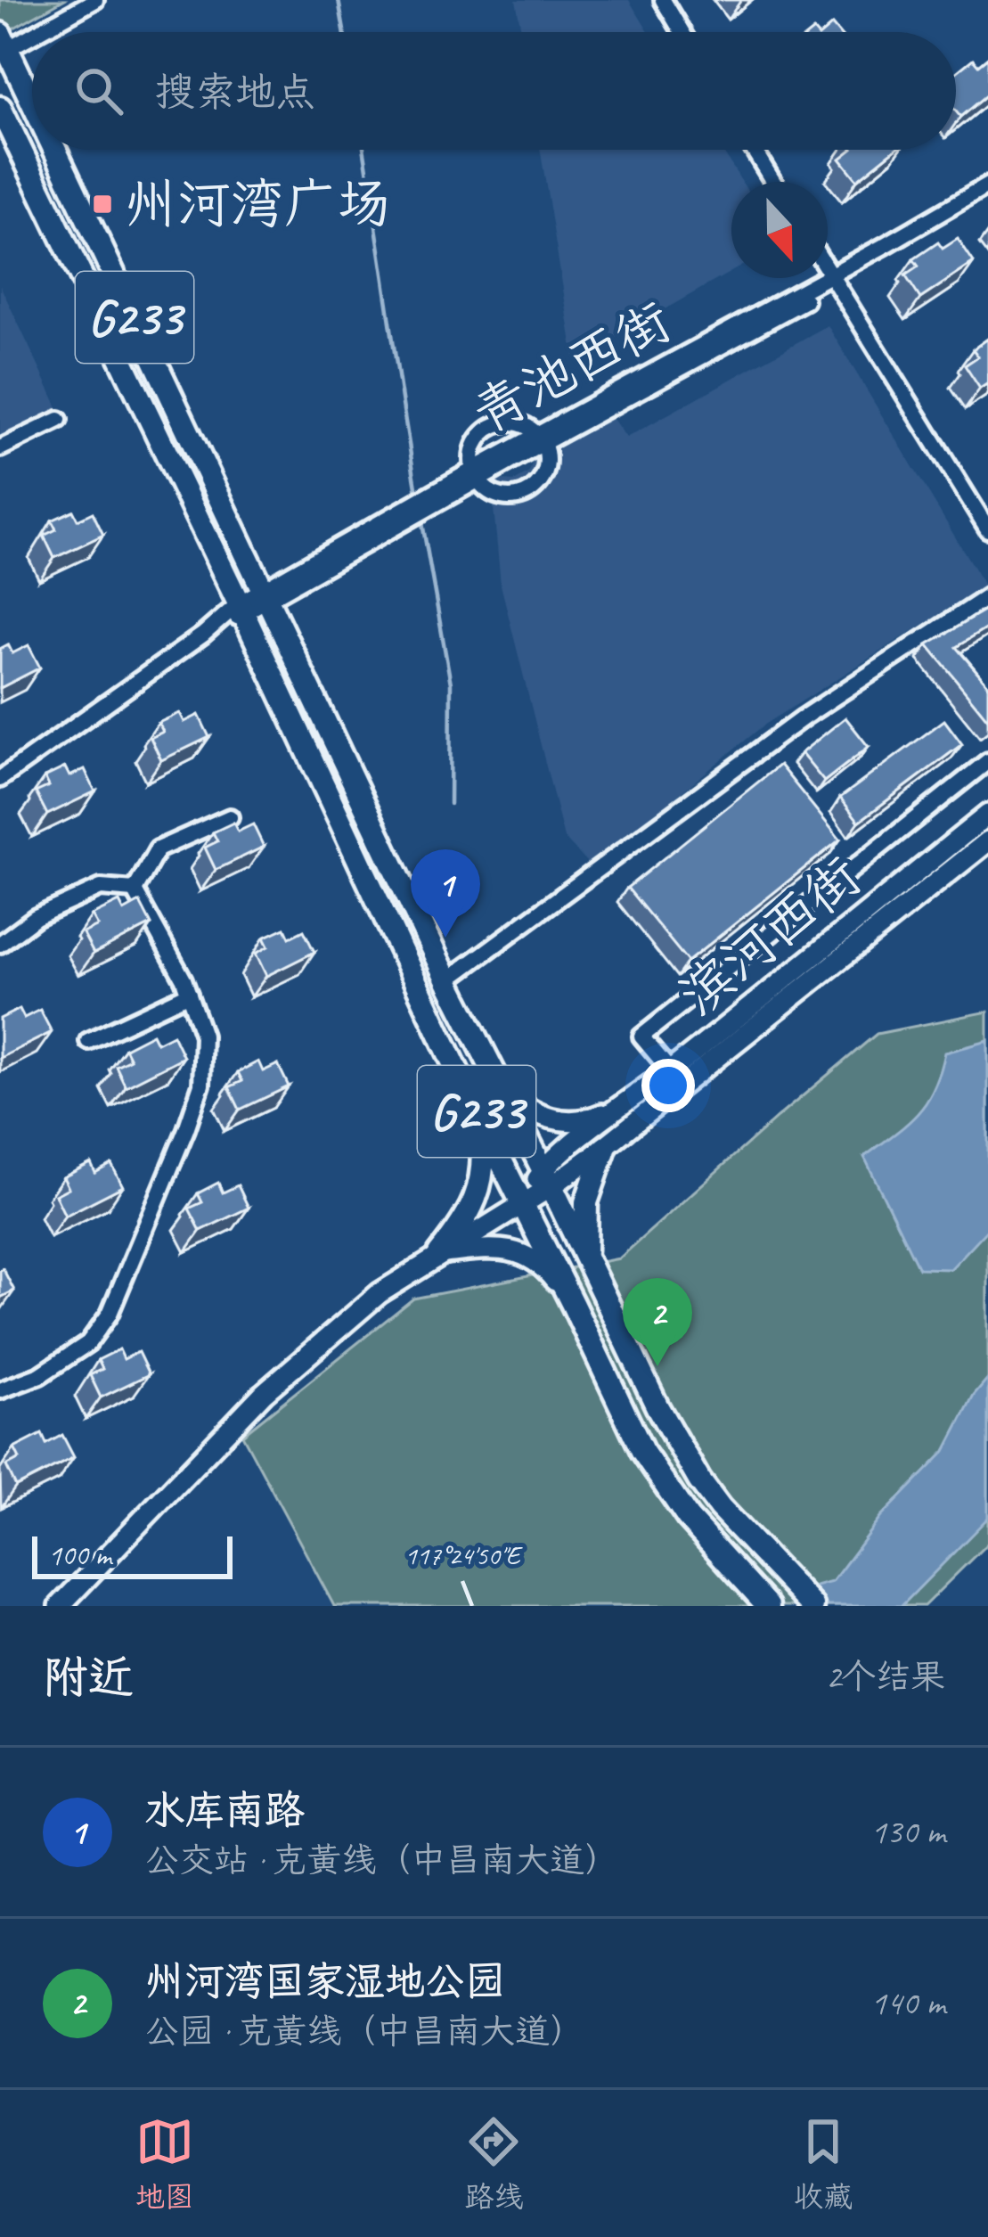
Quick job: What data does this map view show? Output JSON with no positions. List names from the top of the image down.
{
  "streets": {
    "highway": ["G233"],
    "main road": ["滨河西街"],
    "street": ["青池西街"]
  },
  "crossings": [
    ["G233", "青池西街"],
    ["G233", "滨河西街"]
  ],
  "places": {
    "transit": ["州河湾广场"]
  },
  "scale_bar": "100 m",
  "north": "bottom",
  "page": {
    "search": "搜索地点",
    "pins": ["1", "2"],
    "scale": "100 m",
    "heading": ["附近", "2个结果"],
    "list": [
      {
        "mark": "1",
        "name": "水库南路",
        "note": "公交站 · 克黄线（中昌南大道）",
        "value": "130 m"
      },
      {
        "mark": "2",
        "name": "州河湾国家湿地公园",
        "note": "公园 · 克黄线（中昌南大道）",
        "value": "140 m"
      }
    ],
    "nav": ["地图", "路线", "收藏"]
  },
  "coordinates": ["117°24'50\"E"]
}
